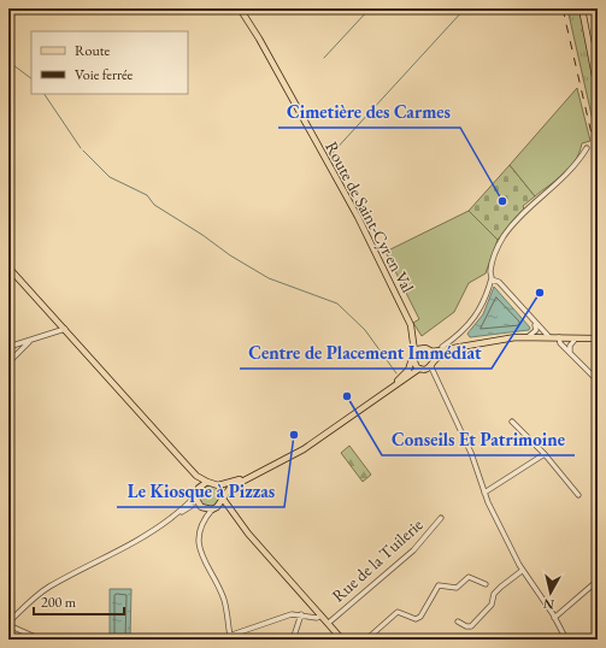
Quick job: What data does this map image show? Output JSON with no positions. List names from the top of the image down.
{
  "streets": {
    "main road": ["Route de Saint-Cyr en Val"],
    "street": ["Rue de la Tuilerie"]
  },
  "places": [
    "Cimetière des Carmes",
    "Centre de Placement Immédiat",
    "Conseils Et Patrimoine",
    "Le Kiosque à Pizzas"
  ],
  "legend": ["Route", "Voie ferrée"],
  "scale_bar": "200 m",
  "north": "bottom"
}
